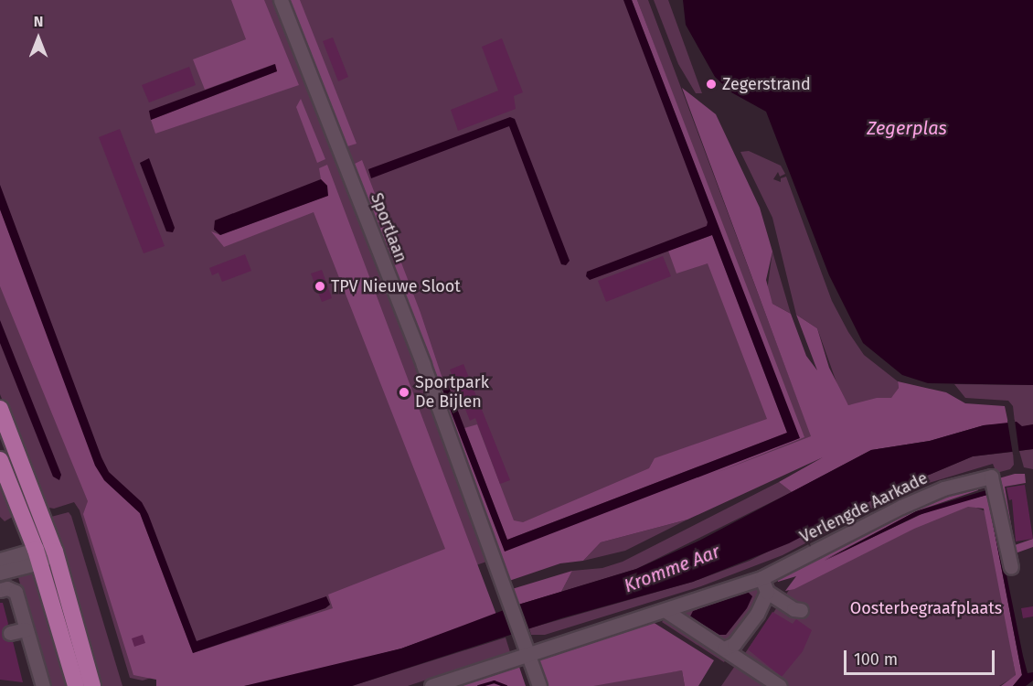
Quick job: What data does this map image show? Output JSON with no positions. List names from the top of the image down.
{
  "streets": {
    "street": ["Sportlaan", "Verlengde Aarkade"]
  },
  "crossings": [
    ["Sportlaan", "Verlengde Aarkade"]
  ],
  "water": ["Zegerplas", "Kromme Aar"],
  "parks": ["Oosterbegraafplaats"],
  "places": ["Zegerstrand", "TPV Nieuwe Sloot", "Sportpark De Bijlen"],
  "scale_bar": "100 m",
  "north": "top"
}
